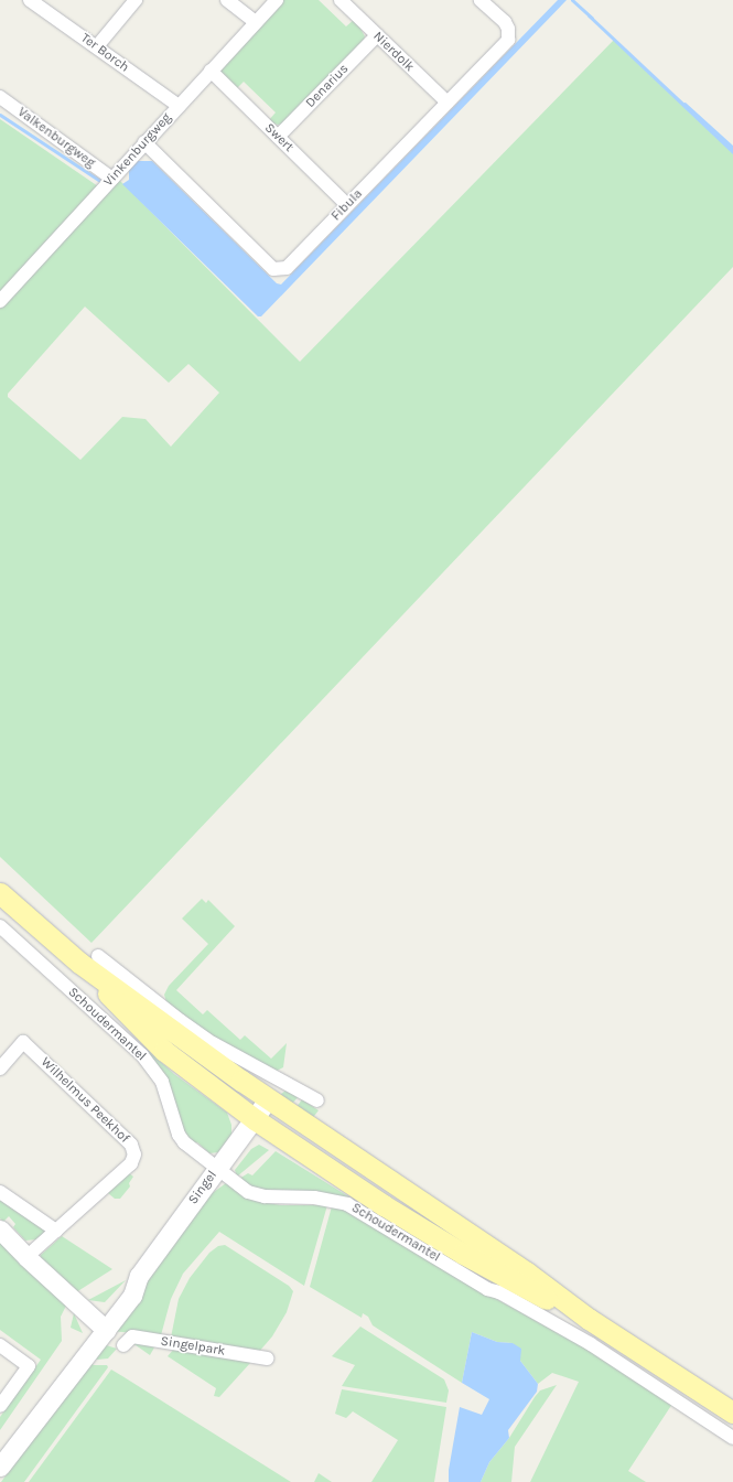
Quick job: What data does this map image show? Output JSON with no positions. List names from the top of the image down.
{
  "streets": {
    "main road": ["Schoudermantel"],
    "street": [
      "Nierdolk",
      "Ter Borch",
      "Denarius",
      "Valkenburgweg",
      "Swert",
      "Vinkenburgweg",
      "Fibula",
      "Wilhelmus Peekhof",
      "Singel",
      "Singelpark"
    ]
  },
  "crossings": [
    ["Nierdolk", "Denarius"],
    ["Nierdolk", "Fibula"],
    ["Ter Borch", "Vinkenburgweg"],
    ["Denarius", "Swert"],
    ["Valkenburgweg", "Vinkenburgweg"],
    ["Swert", "Vinkenburgweg"],
    ["Swert", "Fibula"],
    ["Vinkenburgweg", "Fibula"],
    ["Schoudermantel", "Singel"]
  ]
}
